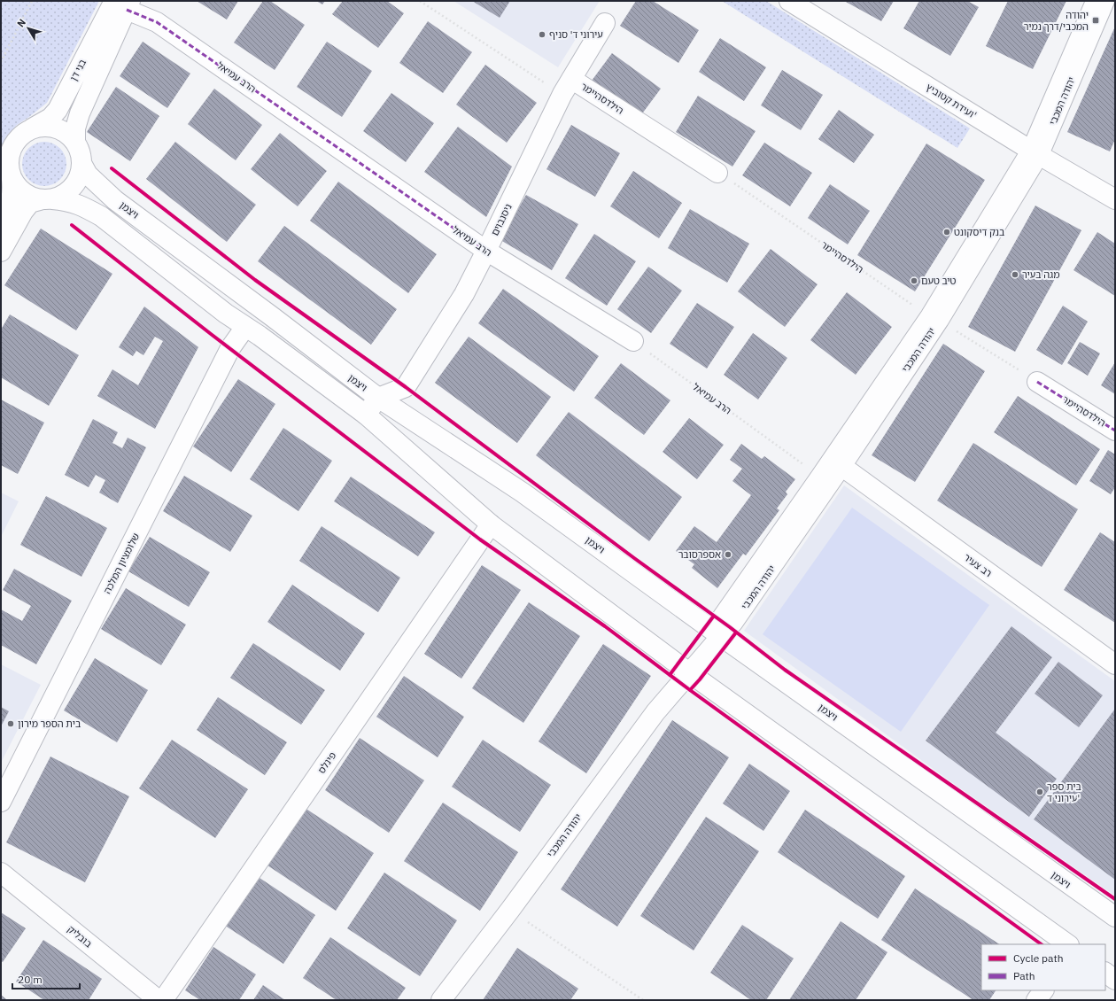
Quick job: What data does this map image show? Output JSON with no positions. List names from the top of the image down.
{
  "streets": {
    "street": [
      "בני דן",
      "הרב עמיאל",
      "הילדסהיימר",
      "ועידת קטוביץ'",
      "יהודה המכבי",
      "ויצמן",
      "ניסנבוים",
      "שלומציון המלכה",
      "רב צעיר",
      "פינלס",
      "בובליק"
    ]
  },
  "crossings": [
    ["בני דן", "הרב עמיאל"],
    ["בני דן", "ויצמן"],
    ["הרב עמיאל", "יהודה המכבי"],
    ["הרב עמיאל", "ניסנבוים"],
    ["הילדסהיימר", "יהודה המכבי"],
    ["הילדסהיימר", "ניסנבוים"],
    ["ועידת קטוביץ'", "יהודה המכבי"],
    ["יהודה המכבי", "ויצמן"],
    ["יהודה המכבי", "רב צעיר"],
    ["ויצמן", "ניסנבוים"],
    ["ויצמן", "שלומציון המלכה"],
    ["ויצמן", "פינלס"]
  ],
  "places": {
    "transit": ["יהודה המכבי/דרך נמיר"],
    "other": [
      "עירוני ד' סניף",
      "בנק דיסקונט",
      "מגה בעיר",
      "טיב טעם",
      "אספרסובר",
      "בית הספר מירון",
      "בית ספר עירוני ד'"
    ]
  },
  "legend": ["Cycle path", "Path"],
  "scale_bar": "20 m",
  "north": "top left"
}
